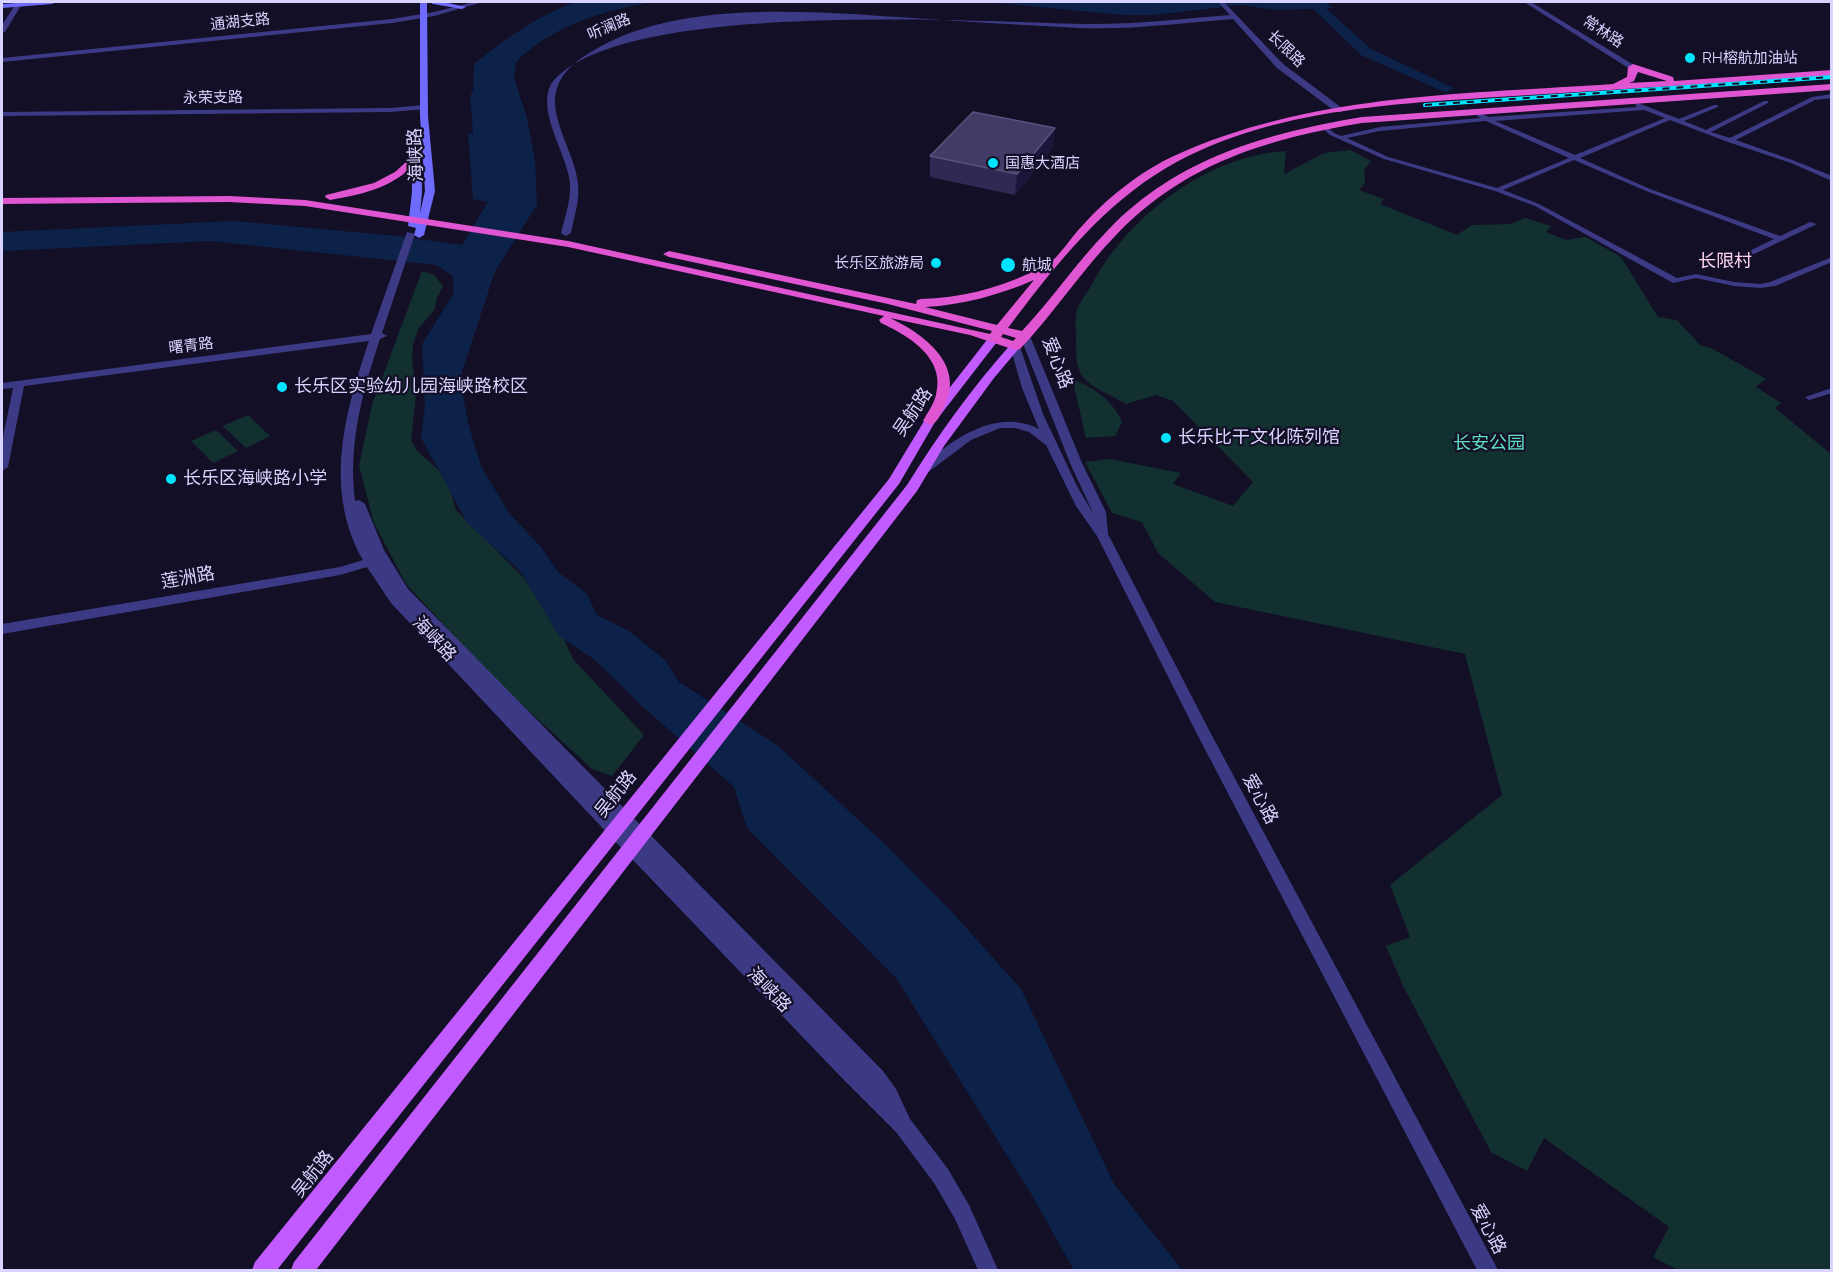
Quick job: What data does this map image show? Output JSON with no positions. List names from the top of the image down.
{
  "streets": {
    "main road": ["海峡路", "吴航路"],
    "street": [
      "通湖支路",
      "听澜路",
      "常林路",
      "长限路",
      "永荣支路",
      "曙青路",
      "爱心路",
      "莲洲路"
    ]
  },
  "crossings": [
    ["通湖支路", "海峡路"],
    ["听澜路", "长限路"],
    ["永荣支路", "海峡路"],
    ["海峡路", "曙青路"],
    ["海峡路", "吴航路"],
    ["海峡路", "莲洲路"]
  ],
  "districts": ["长限村"],
  "parks": ["长安公园"],
  "places": [
    "RH榕航加油站",
    "国惠大酒店",
    "长乐区旅游局",
    "航城",
    "长乐区实验幼儿园海峡路校区",
    "长乐比干文化陈列馆",
    "长乐区海峡路小学"
  ]
}
